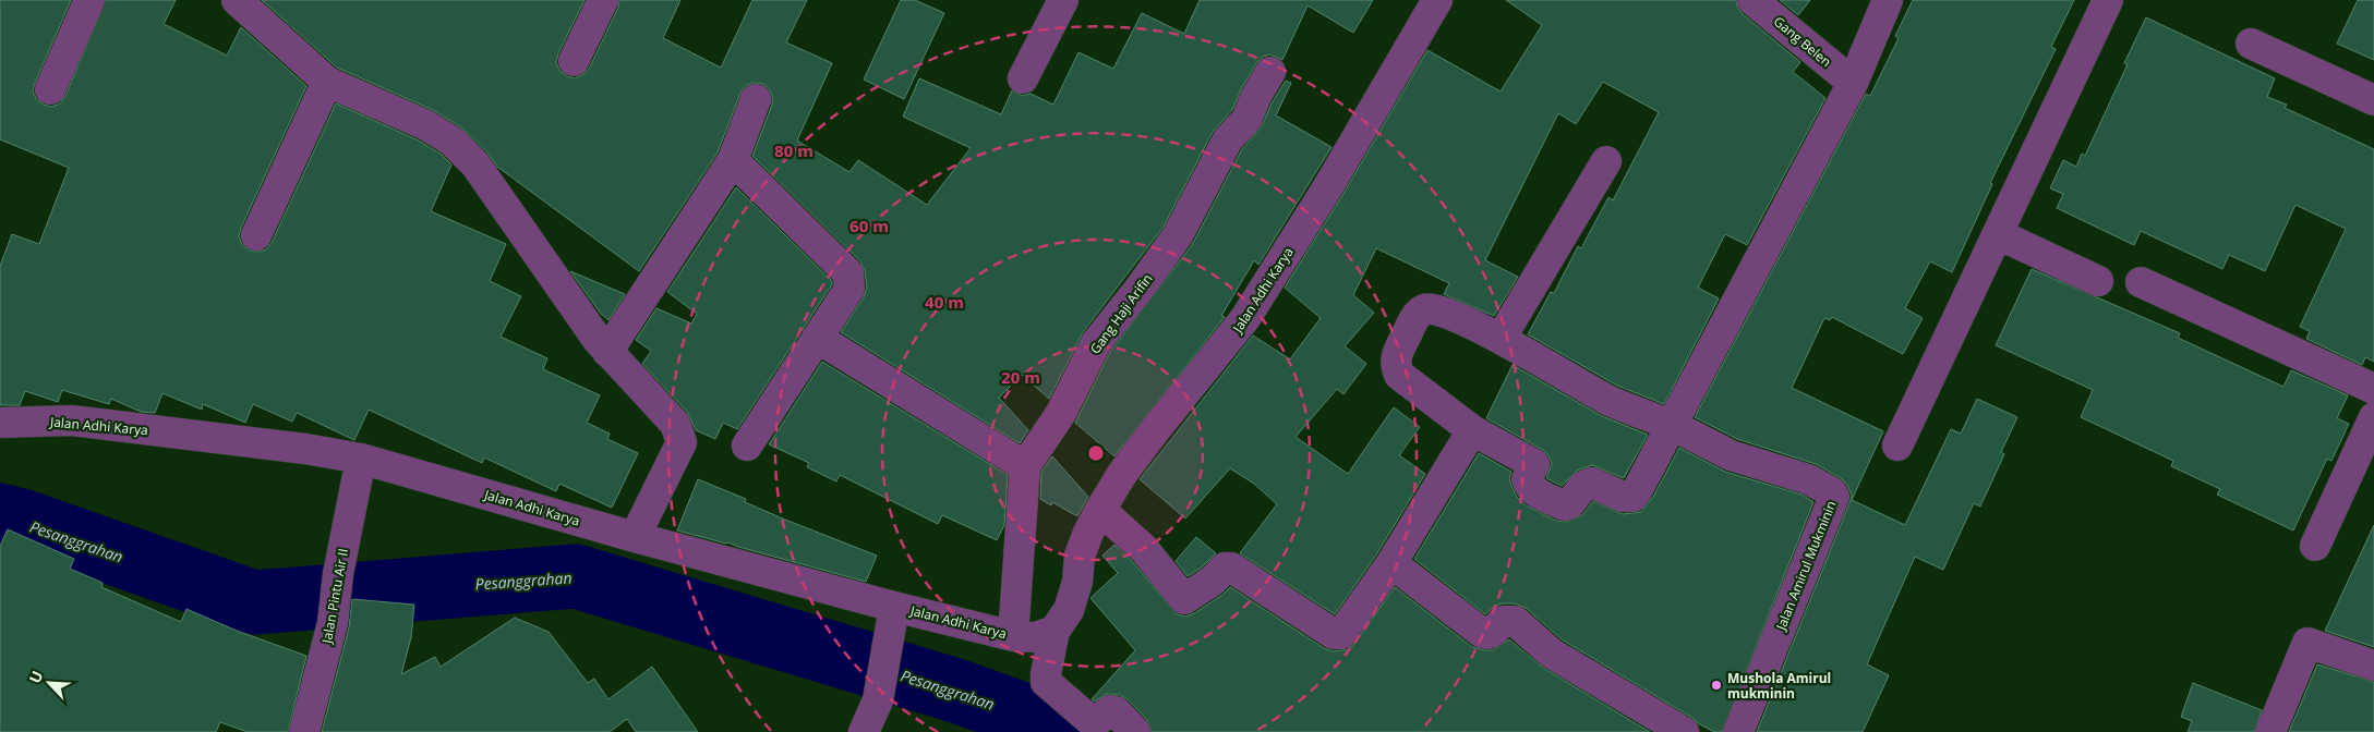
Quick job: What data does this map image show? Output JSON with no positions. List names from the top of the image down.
{
  "streets": {
    "street": [
      "Gang Belen",
      "Jalan Adhi Karya",
      "Gang Haji Arifin",
      "Jalan Amirul Mukminin",
      "Jalan Pintu Air II"
    ]
  },
  "crossings": [
    ["Jalan Adhi Karya", "Jalan Pintu Air II"]
  ],
  "water": ["Pesanggrahan"],
  "places": ["Mushola Amirul mukminin"],
  "north": "top left",
  "rings": [
    "80 m",
    "60 m",
    "40 m",
    "20 m"
  ]
}
